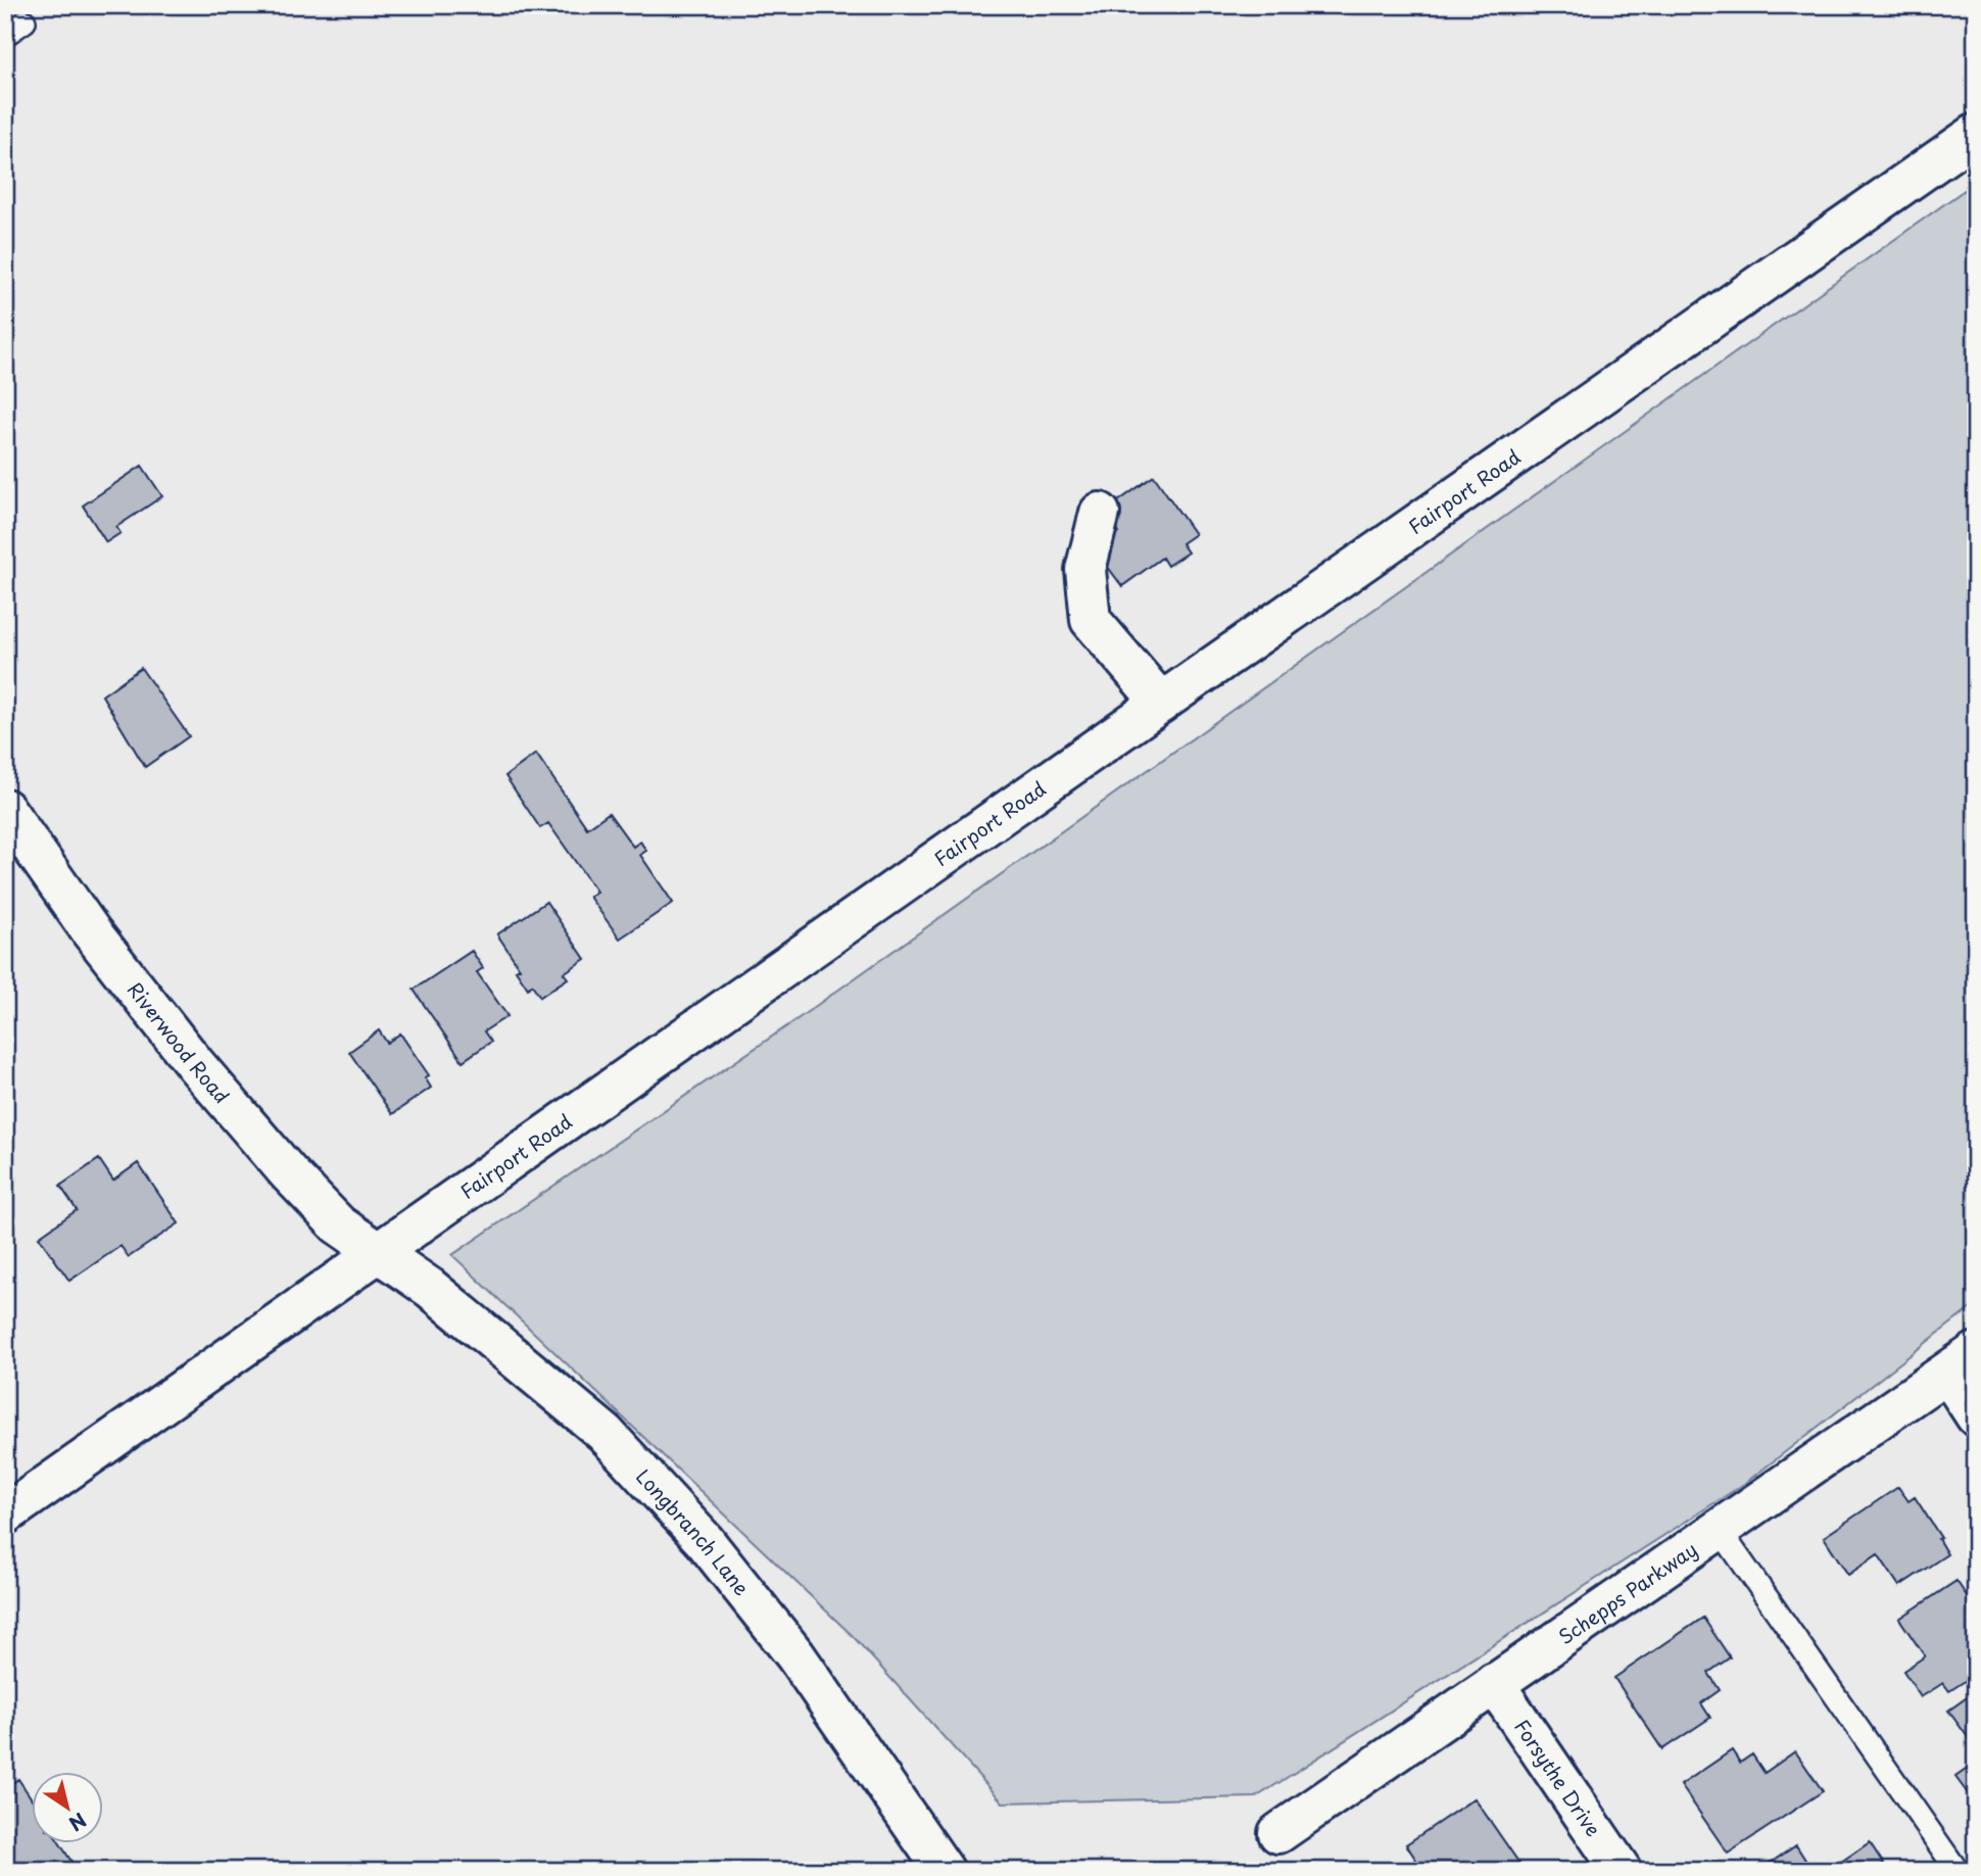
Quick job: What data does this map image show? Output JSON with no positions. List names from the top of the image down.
{
  "streets": {
    "street": [
      "Fairport Road",
      "Riverwood Road",
      "Longbranch Lane",
      "Schepps Parkway",
      "Forsythe Drive"
    ]
  },
  "crossings": [
    ["Fairport Road", "Riverwood Road"],
    ["Fairport Road", "Longbranch Lane"],
    ["Riverwood Road", "Longbranch Lane"],
    ["Schepps Parkway", "Forsythe Drive"]
  ],
  "north": "bottom right"
}
